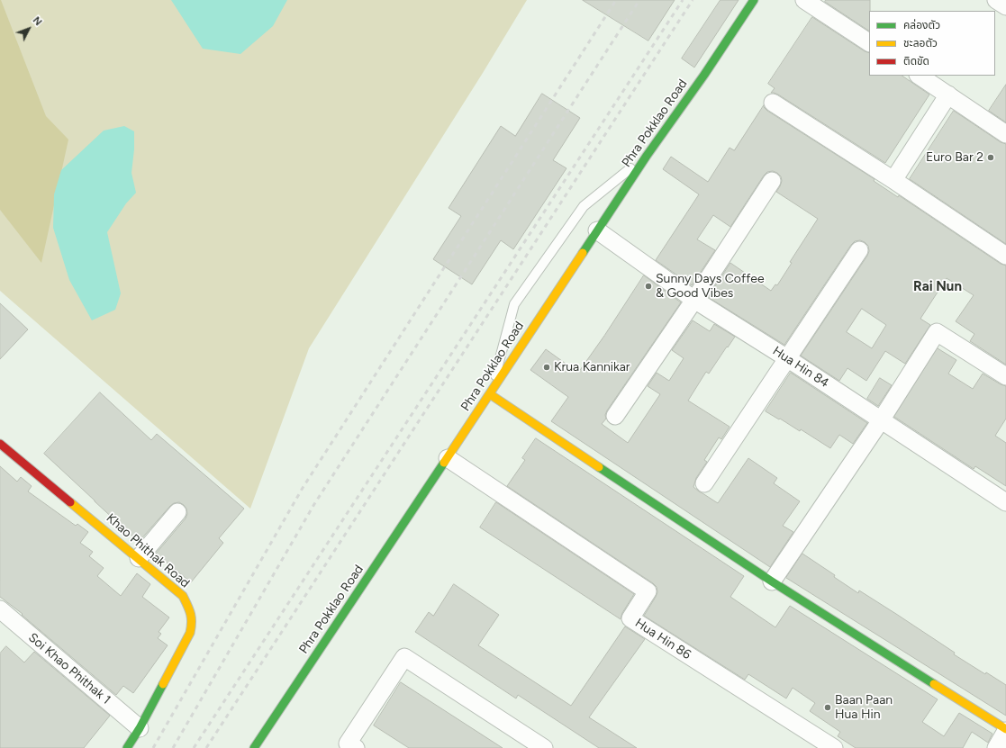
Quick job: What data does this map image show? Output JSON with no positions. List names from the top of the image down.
{
  "streets": {
    "street": [
      "Phra Pokklao Road",
      "Hua Hin 84",
      "Khao Phithak Road",
      "Hua Hin 86",
      "Soi Khao Phithak 1"
    ]
  },
  "crossings": [
    ["Phra Pokklao Road", "Hua Hin 84"],
    ["Phra Pokklao Road", "Hua Hin 86"],
    ["Khao Phithak Road", "Soi Khao Phithak 1"]
  ],
  "districts": ["Rai Nun"],
  "places": [
    "Euro Bar 2",
    "Sunny Days Coffee & Good Vibes",
    "Krua Kannikar",
    "Baan Paan Hua Hin"
  ],
  "legend": ["คล่องตัว", "ชะลอตัว", "ติดขัด"],
  "north": "top right"
}
